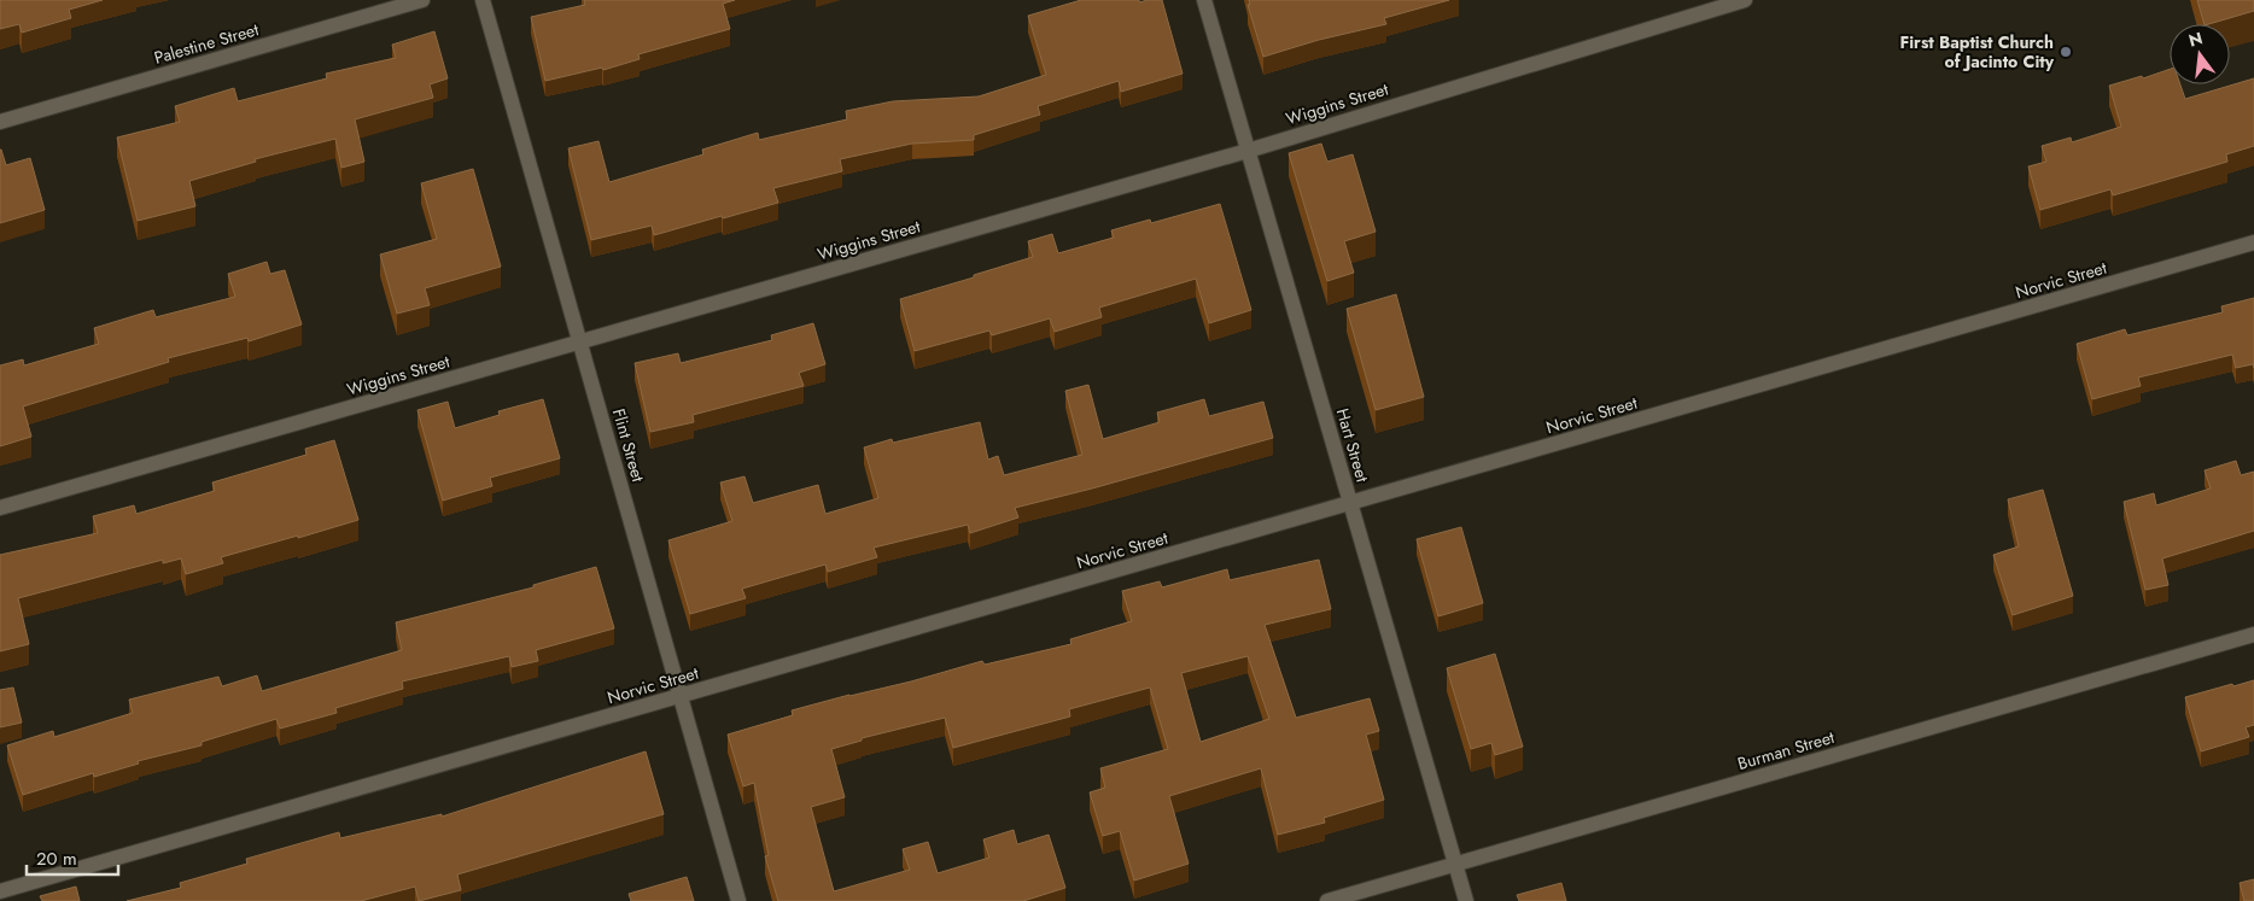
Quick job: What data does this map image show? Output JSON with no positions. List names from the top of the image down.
{
  "streets": {
    "street": [
      "Palestine Street",
      "Wiggins Street",
      "Norvic Street",
      "Flint Street",
      "Hart Street",
      "Burman Street"
    ]
  },
  "crossings": [
    ["Wiggins Street", "Flint Street"],
    ["Wiggins Street", "Hart Street"],
    ["Norvic Street", "Flint Street"],
    ["Norvic Street", "Hart Street"],
    ["Hart Street", "Burman Street"]
  ],
  "places": ["First Baptist Church of Jacinto City"],
  "scale_bar": "20 m",
  "north": "top"
}
